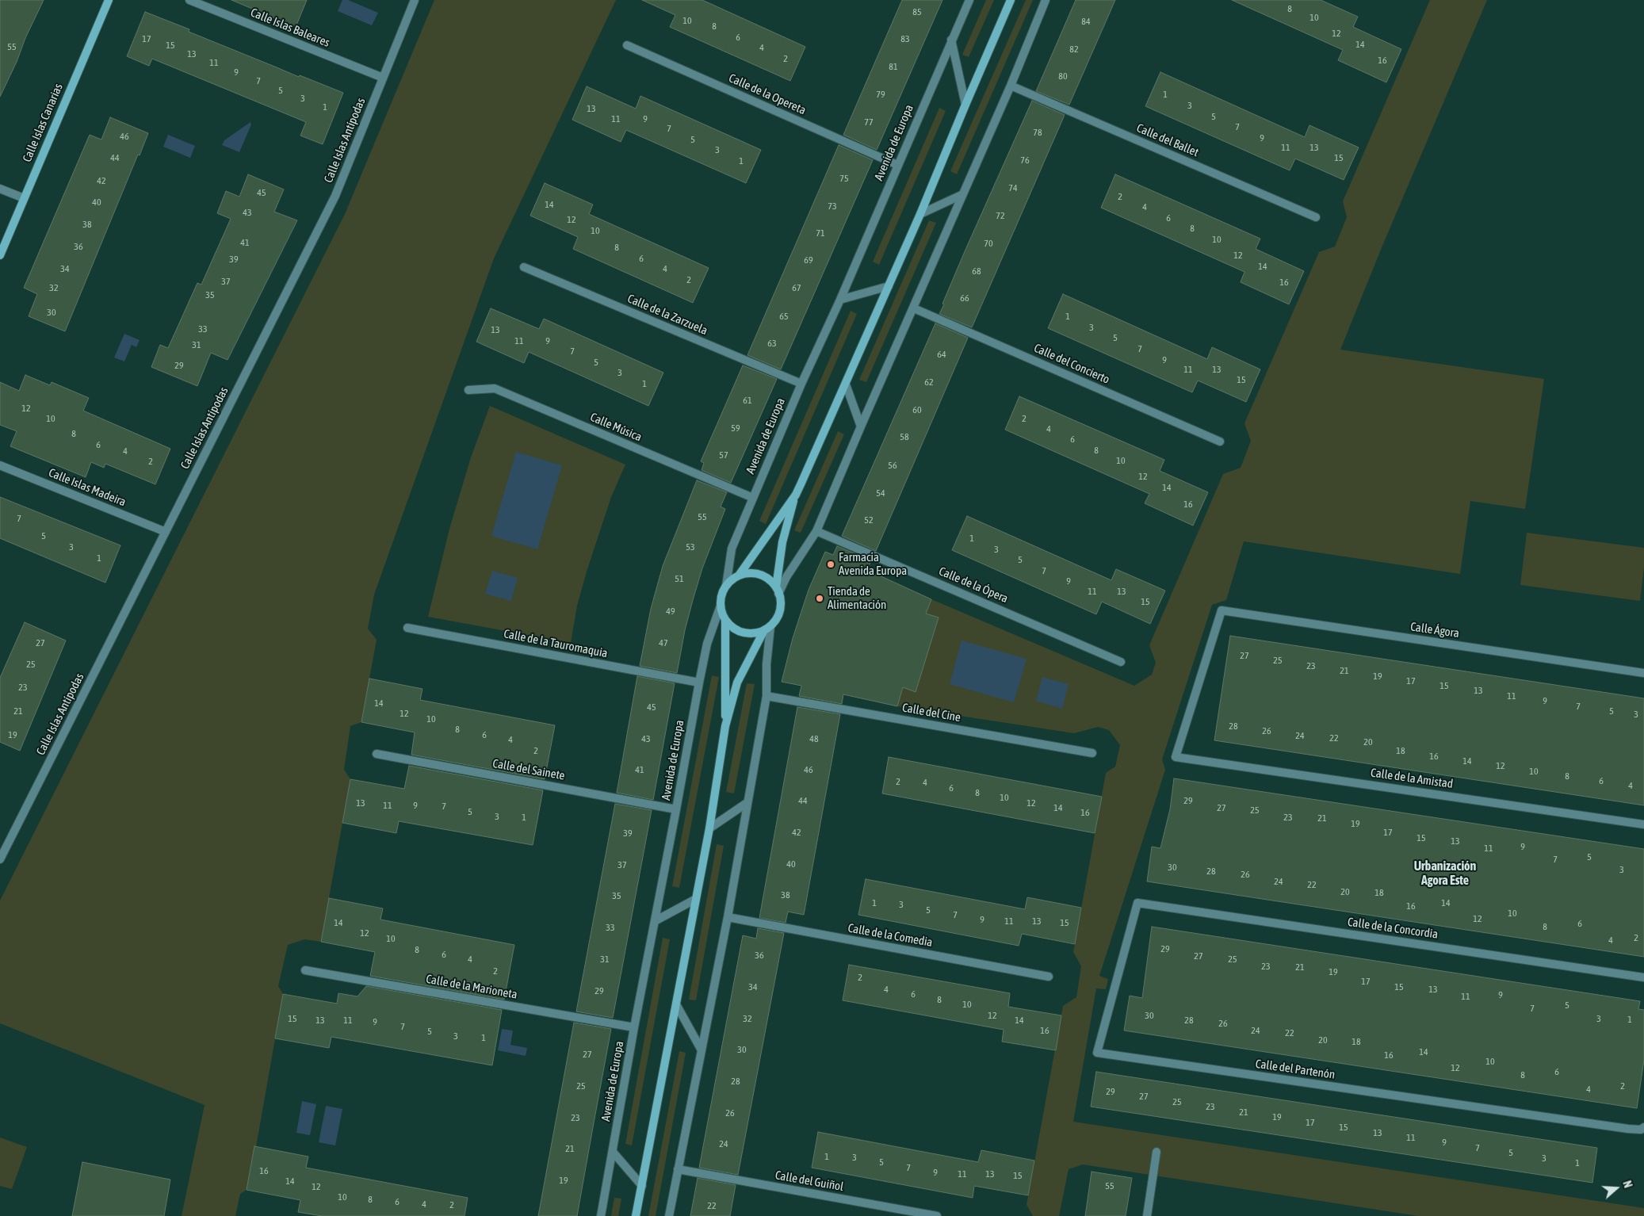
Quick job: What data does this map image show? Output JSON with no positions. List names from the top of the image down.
{
  "streets": {
    "street": [
      "Calle Islas Baleares",
      "Calle de la Opereta",
      "Calle Islas Canarias",
      "Calle Islas Antípodas",
      "Calle del Ballet",
      "Avenida de Europa",
      "Calle de la Zarzuela",
      "Calle del Concierto",
      "Calle Música",
      "Calle Islas Madeira",
      "Calle de la Ópera",
      "Calle Ágora",
      "Calle de la Tauromaquia",
      "Calle del Cine",
      "Calle del Sainete",
      "Calle de la Amistad",
      "Calle de la Concordia",
      "Calle de la Comedia",
      "Calle de la Marioneta",
      "Calle del Partenón",
      "Calle del Guiñol"
    ]
  },
  "crossings": [
    ["Calle Islas Baleares", "Calle Islas Antípodas"],
    ["Calle de la Opereta", "Avenida de Europa"],
    ["Calle Islas Antípodas", "Calle Islas Madeira"],
    ["Avenida de Europa", "Calle de la Zarzuela"],
    ["Avenida de Europa", "Calle Música"],
    ["Avenida de Europa", "Calle de la Tauromaquia"],
    ["Avenida de Europa", "Calle del Sainete"],
    ["Avenida de Europa", "Calle de la Marioneta"],
    ["Calle Ágora", "Calle de la Amistad"],
    ["Calle de la Concordia", "Calle del Partenón"]
  ],
  "districts": ["Urbanización Agora Este"],
  "places": ["Farmacia Avenida Europa", "Tienda de Alimentación"],
  "house_numbers": [
    "8",
    "85",
    "10",
    "10",
    "84",
    "8",
    "12",
    "6",
    "17",
    "83",
    "14",
    "15",
    "55",
    "4",
    "82",
    "13",
    "2",
    "16",
    "11",
    "81",
    "9",
    "80",
    "7",
    "5",
    "79",
    "1",
    "3",
    "3",
    "1",
    "13",
    "5",
    "11",
    "9",
    "77",
    "7",
    "7",
    "78",
    "46",
    "9",
    "5",
    "11",
    "13",
    "3",
    "44",
    "15",
    "76",
    "1",
    "75",
    "42",
    "74",
    "45",
    "2",
    "40",
    "14",
    "73",
    "4",
    "43",
    "72",
    "6",
    "12",
    "38",
    "8",
    "10",
    "71",
    "10",
    "41",
    "70",
    "36",
    "8",
    "12",
    "6",
    "39",
    "69",
    "14",
    "34",
    "4",
    "68",
    "2",
    "37",
    "16",
    "32",
    "67",
    "35",
    "66",
    "30",
    "65",
    "1",
    "3",
    "33",
    "13",
    "5",
    "11",
    "9",
    "63",
    "31",
    "7",
    "7",
    "64",
    "9",
    "5",
    "29",
    "11",
    "13",
    "3",
    "15",
    "62",
    "1",
    "61",
    "12",
    "60",
    "10",
    "2",
    "59",
    "4",
    "8",
    "58",
    "6",
    "6",
    "8",
    "4",
    "57",
    "10",
    "2",
    "56",
    "12",
    "14",
    "54",
    "16",
    "55",
    "7",
    "52",
    "5",
    "1",
    "3",
    "53",
    "3",
    "1",
    "5",
    "7",
    "51",
    "9",
    "11",
    "13",
    "15",
    "49",
    "27",
    "47",
    "27",
    "25",
    "25",
    "23",
    "21",
    "19",
    "17",
    "15",
    "23",
    "13",
    "11",
    "9",
    "14",
    "7",
    "45",
    "21",
    "5",
    "12",
    "3",
    "10",
    "28",
    "8",
    "26",
    "19",
    "6",
    "24",
    "22",
    "43",
    "48",
    "4",
    "20",
    "2",
    "18",
    "16",
    "14",
    "12",
    "41",
    "46",
    "10",
    "8",
    "6",
    "2",
    "4",
    "4",
    "6",
    "8",
    "10",
    "44",
    "29",
    "13",
    "12",
    "11",
    "9",
    "7",
    "14",
    "27",
    "25",
    "5",
    "16",
    "3",
    "1",
    "23",
    "21",
    "19",
    "42",
    "17",
    "39",
    "15",
    "13",
    "9",
    "11",
    "5",
    "7",
    "40",
    "37",
    "30",
    "3",
    "28",
    "26",
    "24",
    "22",
    "20",
    "18",
    "38",
    "35",
    "1",
    "14",
    "3",
    "16",
    "5",
    "10",
    "7",
    "12",
    "9",
    "11",
    "13",
    "14",
    "15",
    "6",
    "8",
    "33",
    "12",
    "2",
    "10",
    "4",
    "29",
    "8",
    "6",
    "36",
    "27",
    "4",
    "31",
    "25",
    "23",
    "21",
    "2",
    "19",
    "2",
    "17",
    "34",
    "15",
    "4",
    "13",
    "29",
    "6",
    "9",
    "11",
    "8",
    "10",
    "5",
    "7",
    "12",
    "30",
    "15",
    "32",
    "3",
    "1",
    "13",
    "11",
    "14",
    "28",
    "9",
    "26",
    "7",
    "16",
    "24",
    "5",
    "22",
    "3",
    "1",
    "20",
    "18",
    "30",
    "14",
    "27",
    "16",
    "10",
    "12",
    "6",
    "8",
    "28",
    "25",
    "2",
    "4",
    "29",
    "27",
    "25",
    "23",
    "21",
    "26",
    "19",
    "23",
    "17",
    "15",
    "13",
    "11",
    "9",
    "24",
    "7",
    "21",
    "5",
    "1",
    "3",
    "3",
    "5",
    "1",
    "7",
    "16",
    "9",
    "11",
    "13",
    "15",
    "19",
    "14",
    "55",
    "12",
    "10",
    "8",
    "6",
    "4",
    "2",
    "22"
  ],
  "north": "right"
}
